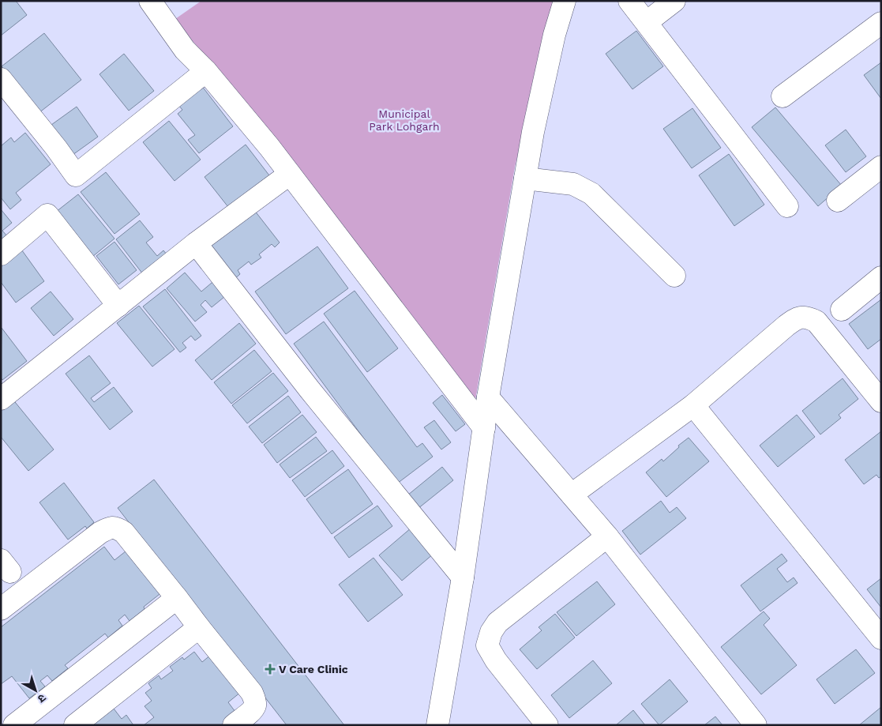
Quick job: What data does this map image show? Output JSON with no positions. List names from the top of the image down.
{
  "parks": ["Municipal Park Lohgarh"],
  "places": {
    "health": ["V Care Clinic"]
  },
  "north": "bottom right"
}
